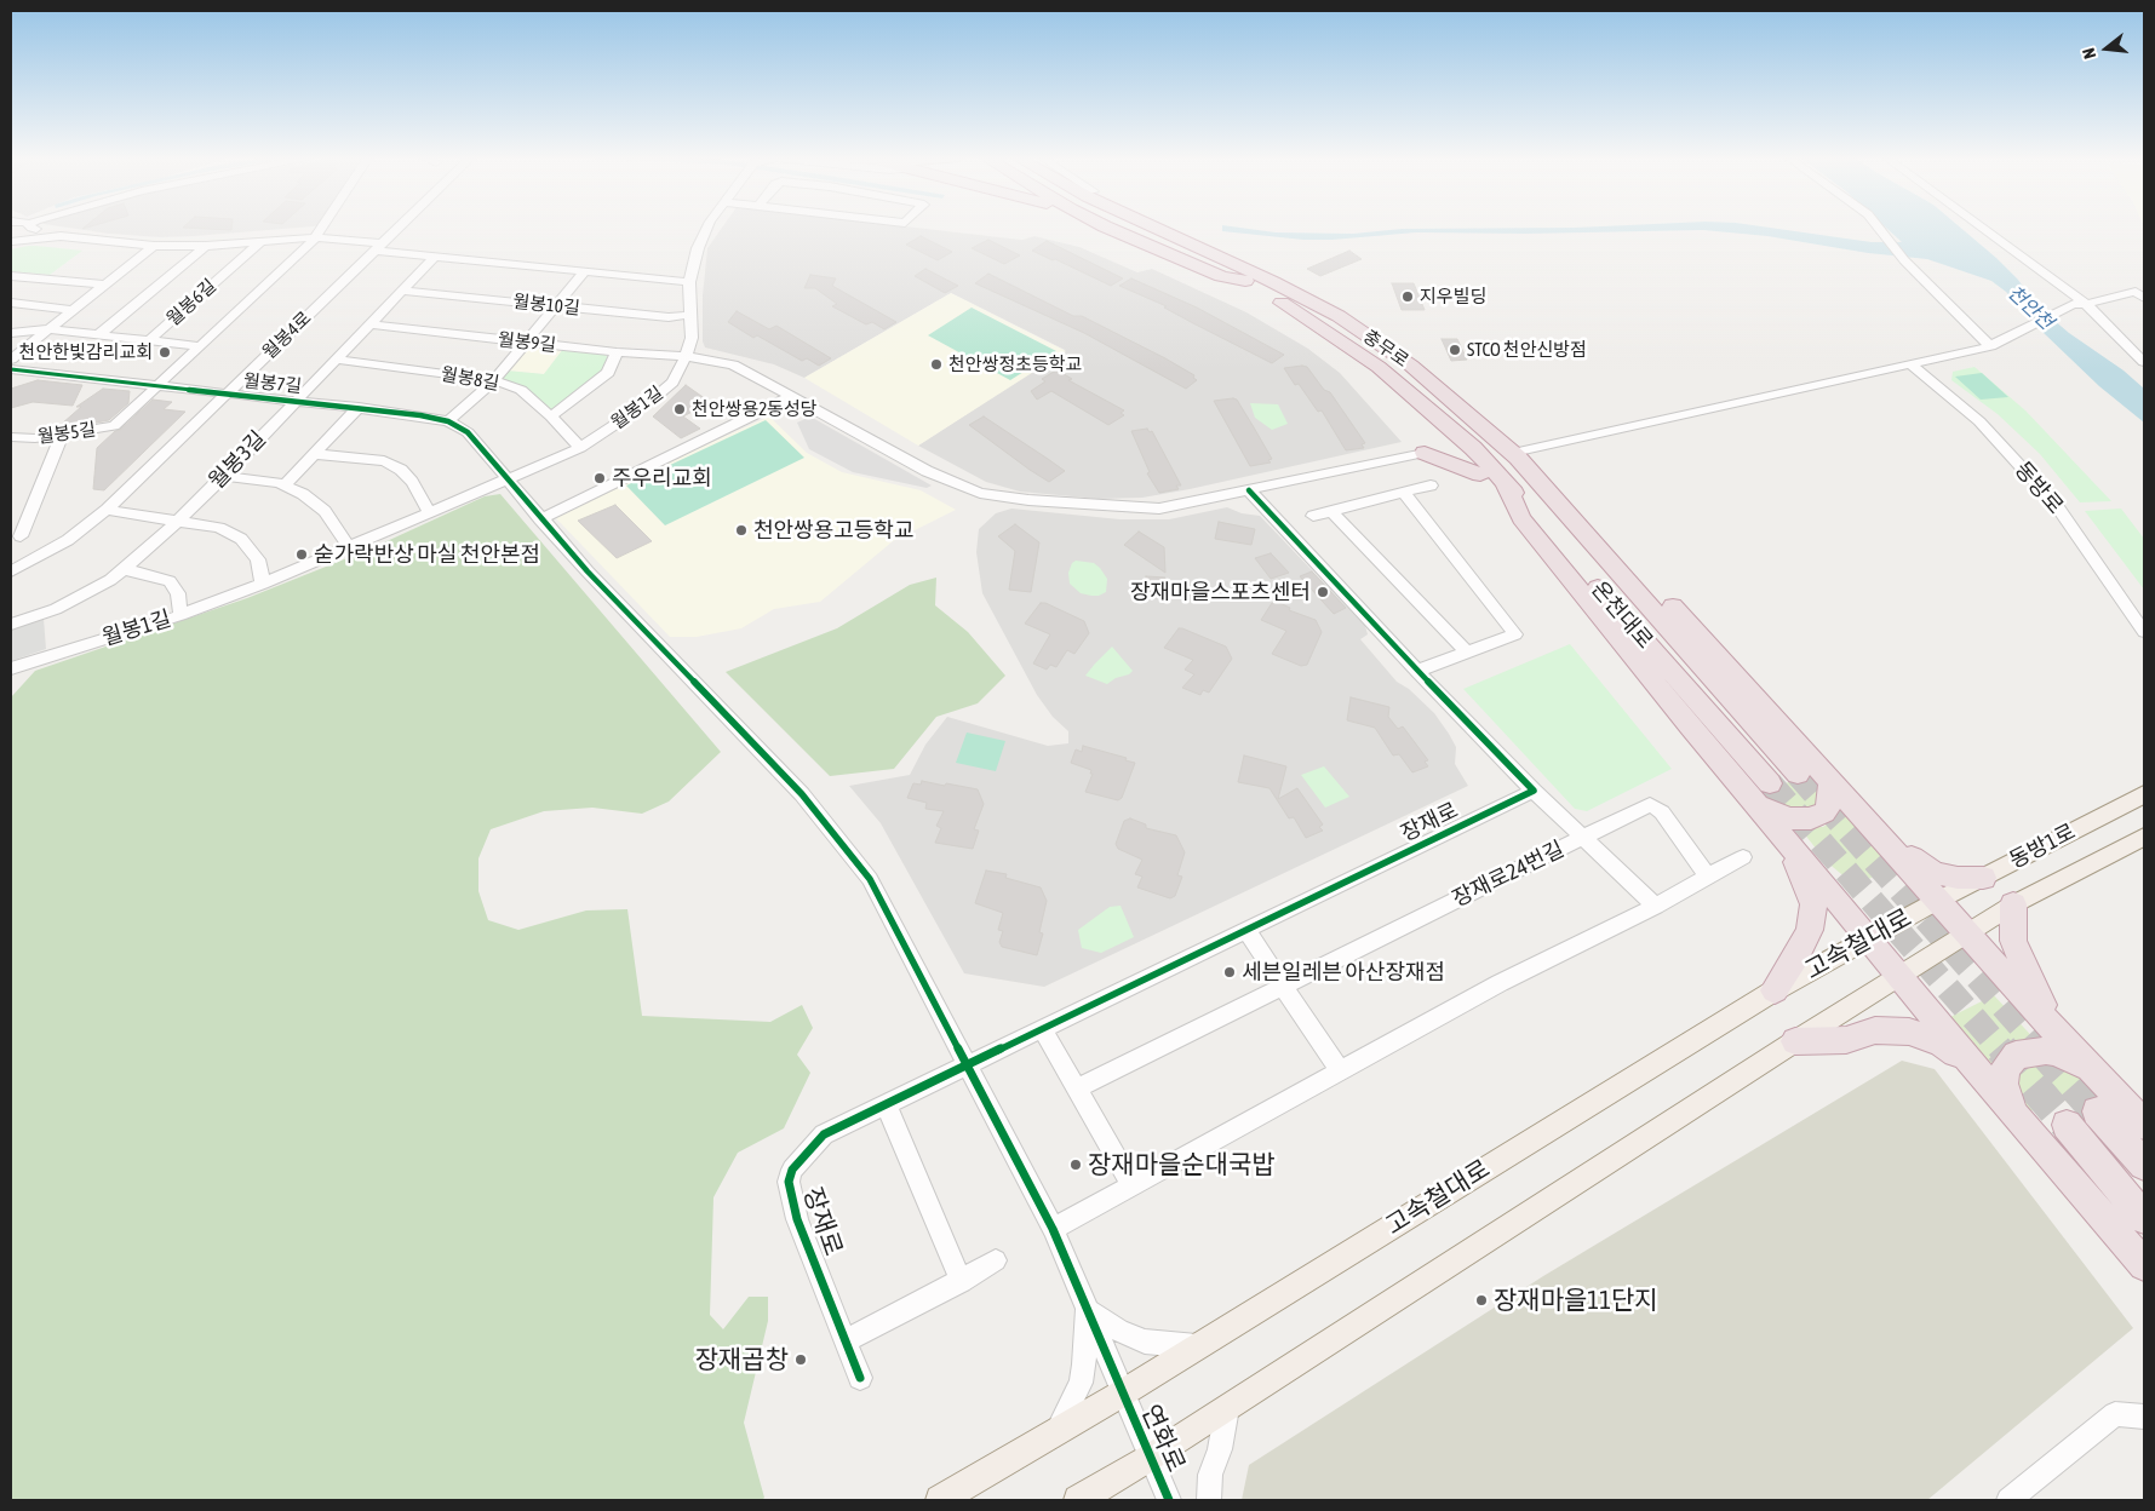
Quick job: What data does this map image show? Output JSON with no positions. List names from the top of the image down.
{
  "streets": {
    "highway": ["충무로", "온천대로"],
    "main road": ["동방1로", "고속철대로"],
    "street": [
      "월봉6길",
      "월봉10길",
      "월봉4로",
      "월봉9길",
      "월봉8길",
      "월봉7길",
      "월봉1길",
      "월봉5길",
      "월봉3길",
      "동방로",
      "장재로",
      "장재로24번길",
      "연화로"
    ]
  },
  "crossings": [
    ["월봉6길", "월봉4로"],
    ["월봉6길", "월봉1길"],
    ["월봉6길", "월봉5길"],
    ["월봉6길", "월봉3길"],
    ["월봉10길", "월봉1길"],
    ["월봉10길", "월봉3길"],
    ["월봉4로", "월봉7길"],
    ["월봉9길", "월봉1길"],
    ["월봉9길", "월봉3길"],
    ["충무로", "온천대로"],
    ["월봉8길", "월봉1길"],
    ["월봉8길", "월봉3길"],
    ["월봉7길", "월봉1길"],
    ["월봉7길", "월봉5길"],
    ["월봉7길", "월봉3길"],
    ["월봉7길", "장재로"],
    ["동방1로", "고속철대로"],
    ["고속철대로", "연화로"]
  ],
  "water": ["천안천"],
  "places": [
    "지우빌딩",
    "STCO 천안신방점",
    "천안한빛감리교회",
    "천안쌍정초등학교",
    "천안쌍용2동성당",
    "주우리교회",
    "천안쌍용고등학교",
    "숟가락반상 마실 천안본점",
    "장재마을스포츠센터",
    "세븐일레븐 아산장재점",
    "장재마을순대국밥",
    "장재마을11단지",
    "장재곱창"
  ],
  "north": "left"
}
